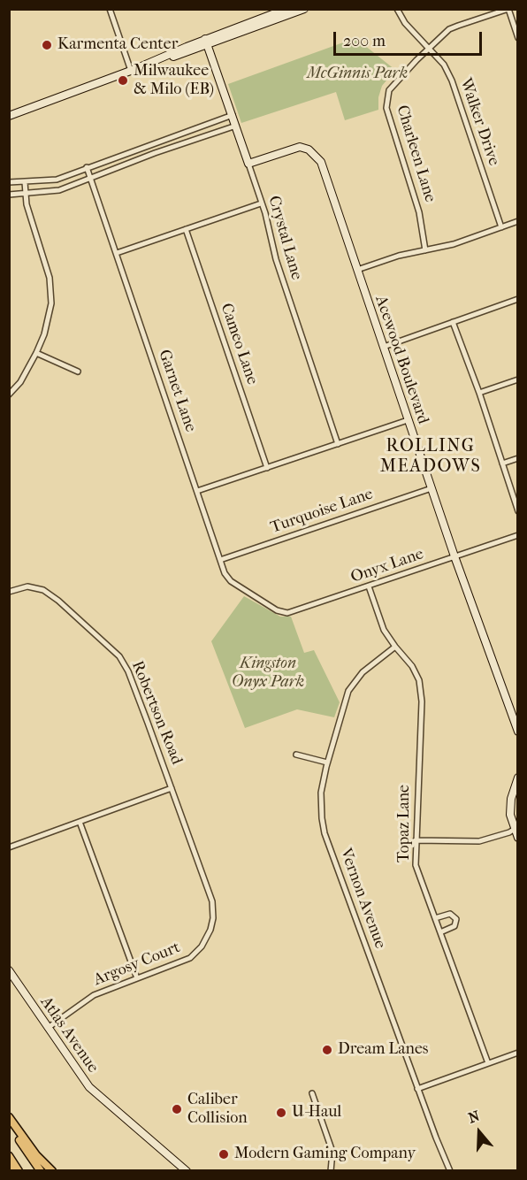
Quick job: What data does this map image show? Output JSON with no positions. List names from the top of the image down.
{
  "streets": {
    "street": [
      "Walker Drive",
      "Charleen Lane",
      "Crystal Lane",
      "Cameo Lane",
      "Acewood Boulevard",
      "Garnet Lane",
      "Turquoise Lane",
      "Onyx Lane",
      "Robertson Road",
      "Topaz Lane",
      "Vernon Avenue",
      "Argosy Court",
      "Atlas Avenue"
    ]
  },
  "crossings": [
    ["Walker Drive", "Charleen Lane"],
    ["Crystal Lane", "Acewood Boulevard"],
    ["Acewood Boulevard", "Turquoise Lane"],
    ["Acewood Boulevard", "Onyx Lane"],
    ["Garnet Lane", "Turquoise Lane"],
    ["Garnet Lane", "Onyx Lane"],
    ["Onyx Lane", "Topaz Lane"],
    ["Robertson Road", "Argosy Court"],
    ["Topaz Lane", "Vernon Avenue"],
    ["Argosy Court", "Atlas Avenue"]
  ],
  "districts": ["ROLLING MEADOWS"],
  "parks": ["McGinnis Park", "Kingston Onyx Park"],
  "places": [
    "Karmenta Center",
    "Milwaukee & Milo (EB)",
    "Dream Lanes",
    "Caliber Collision",
    "U-Haul",
    "Modern Gaming Company"
  ],
  "scale_bar": "200 m",
  "north": "top"
}
